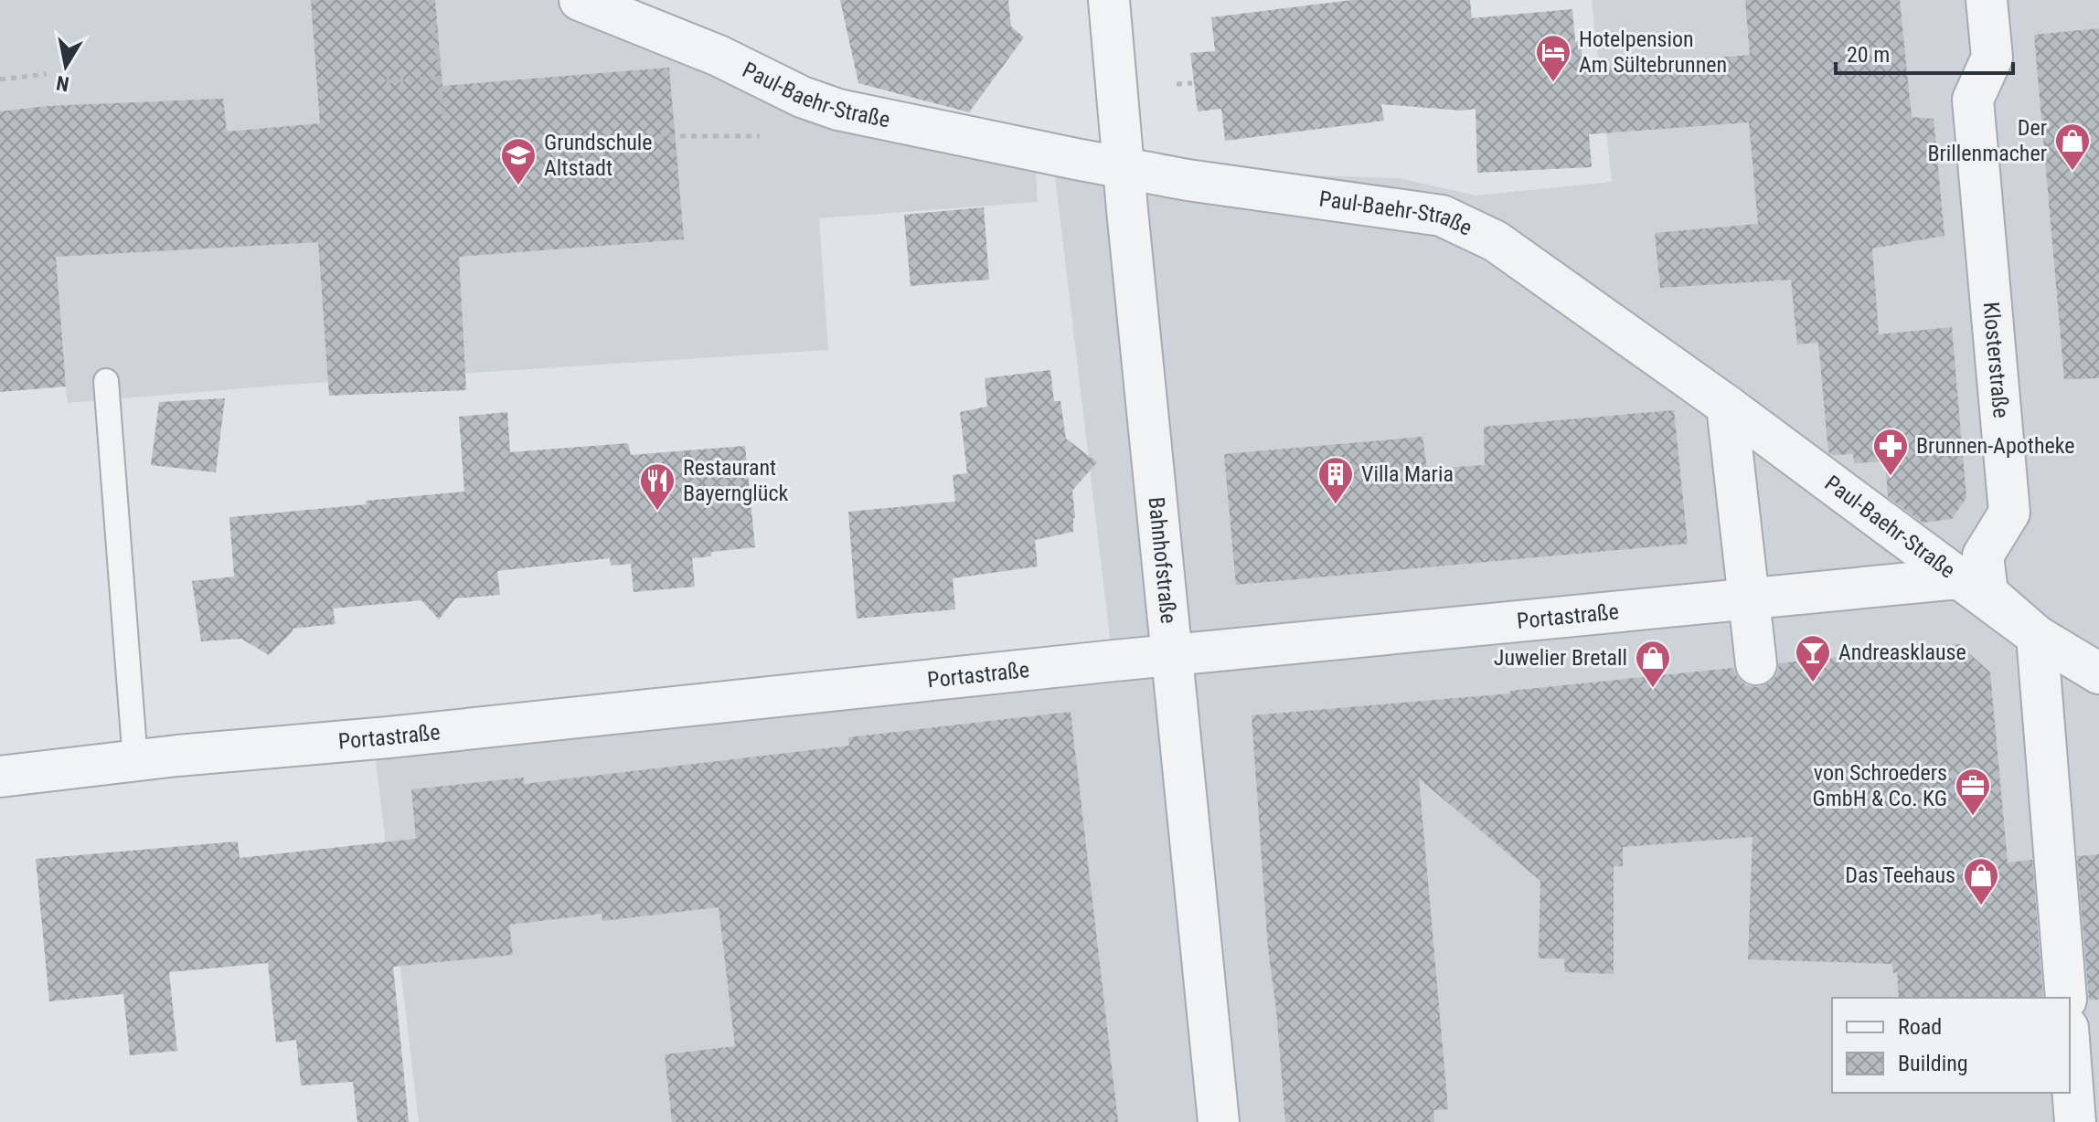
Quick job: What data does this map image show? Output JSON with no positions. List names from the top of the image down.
{
  "streets": {
    "street": [
      "Paul-Baehr-Straße",
      "Klosterstraße",
      "Bahnhofstraße",
      "Portastraße"
    ]
  },
  "crossings": [
    ["Paul-Baehr-Straße", "Klosterstraße"],
    ["Paul-Baehr-Straße", "Bahnhofstraße"],
    ["Paul-Baehr-Straße", "Portastraße"],
    ["Bahnhofstraße", "Portastraße"]
  ],
  "places": {
    "hotel": ["Hotelpension Am Sültebrunnen"],
    "shop": ["Der Brillenmacher", "Juwelier Bretall", "Das Teehaus"],
    "school or university": ["Grundschule Altstadt"],
    "pharmacy": ["Brunnen-Apotheke"],
    "building": ["Villa Maria"],
    "restaurant": ["Restaurant Bayernglück"],
    "bar": ["Andreasklause"],
    "office": ["von Schroeders GmbH & Co. KG"]
  },
  "legend": ["Road", "Building"],
  "scale_bar": "20 m",
  "north": "bottom"
}
